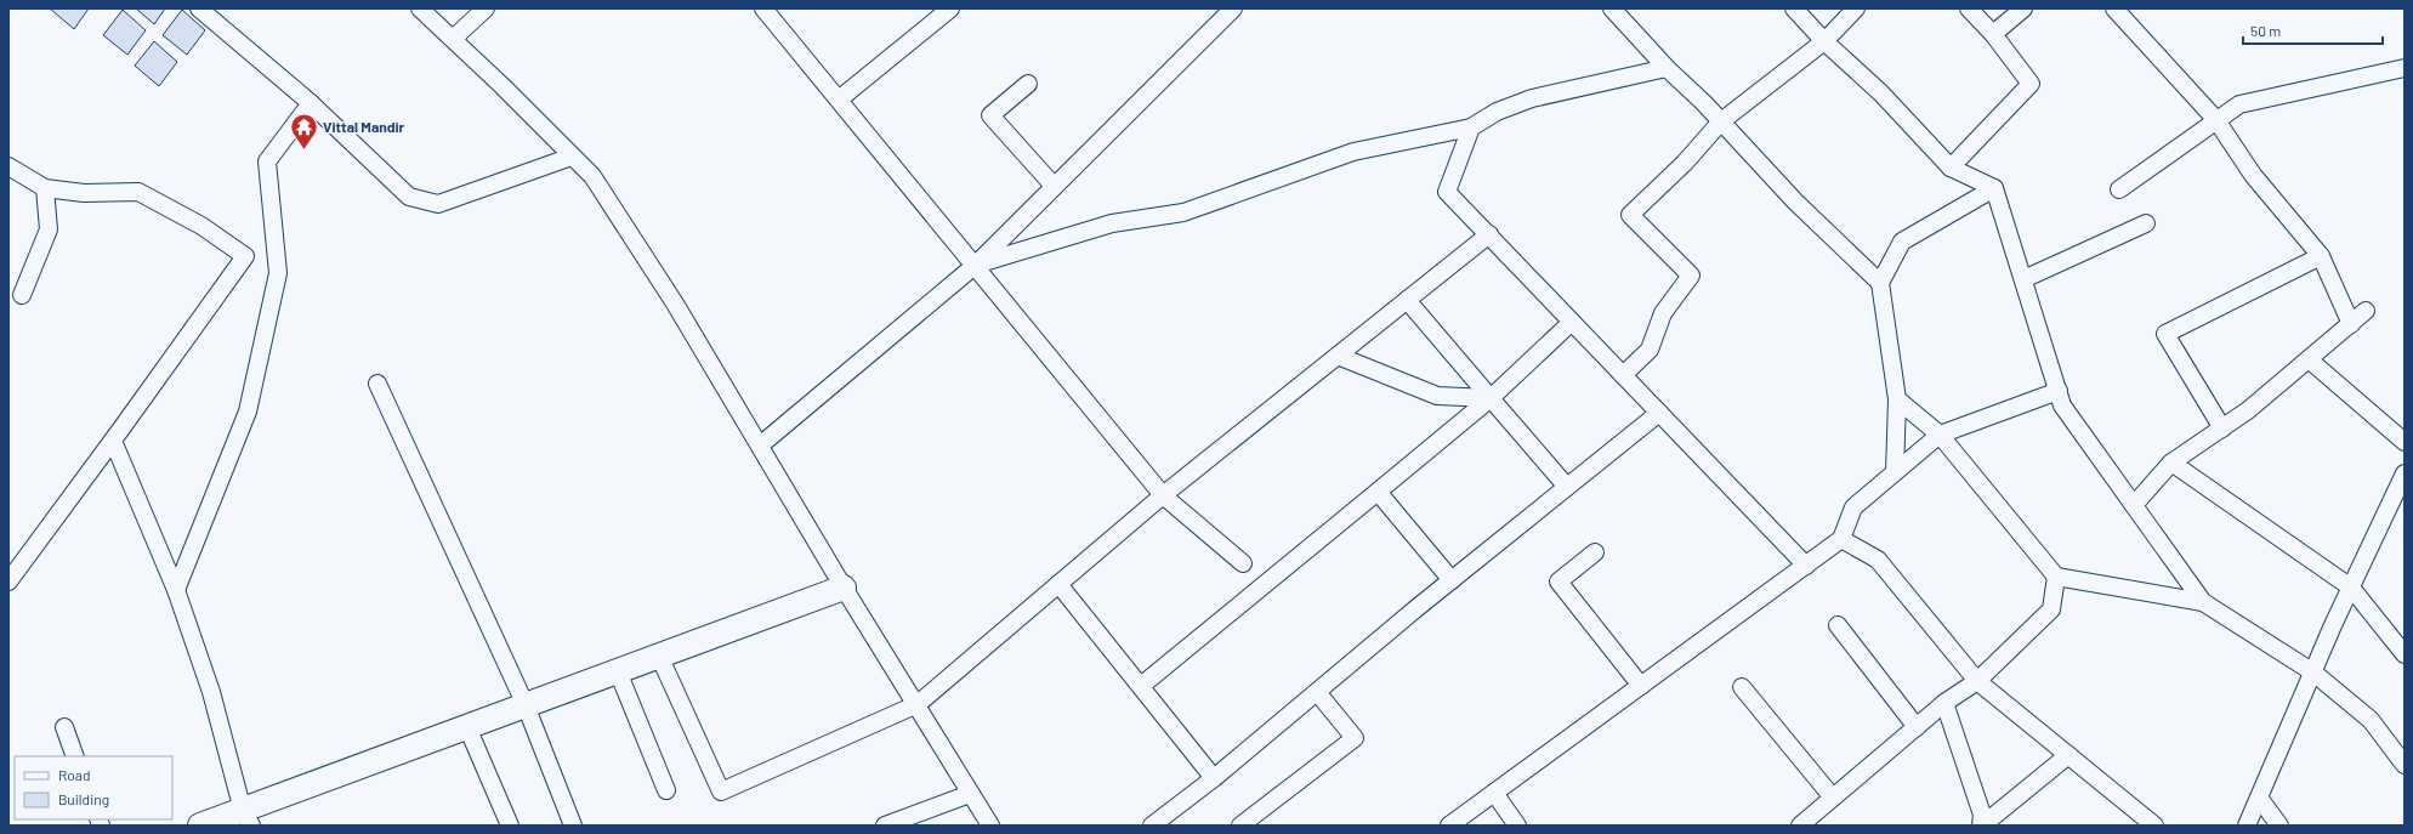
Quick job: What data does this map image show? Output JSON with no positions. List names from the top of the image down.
{
  "places": {
    "temple": ["Vittal Mandir"]
  },
  "legend": ["Road", "Building"],
  "scale_bar": "50 m"
}
